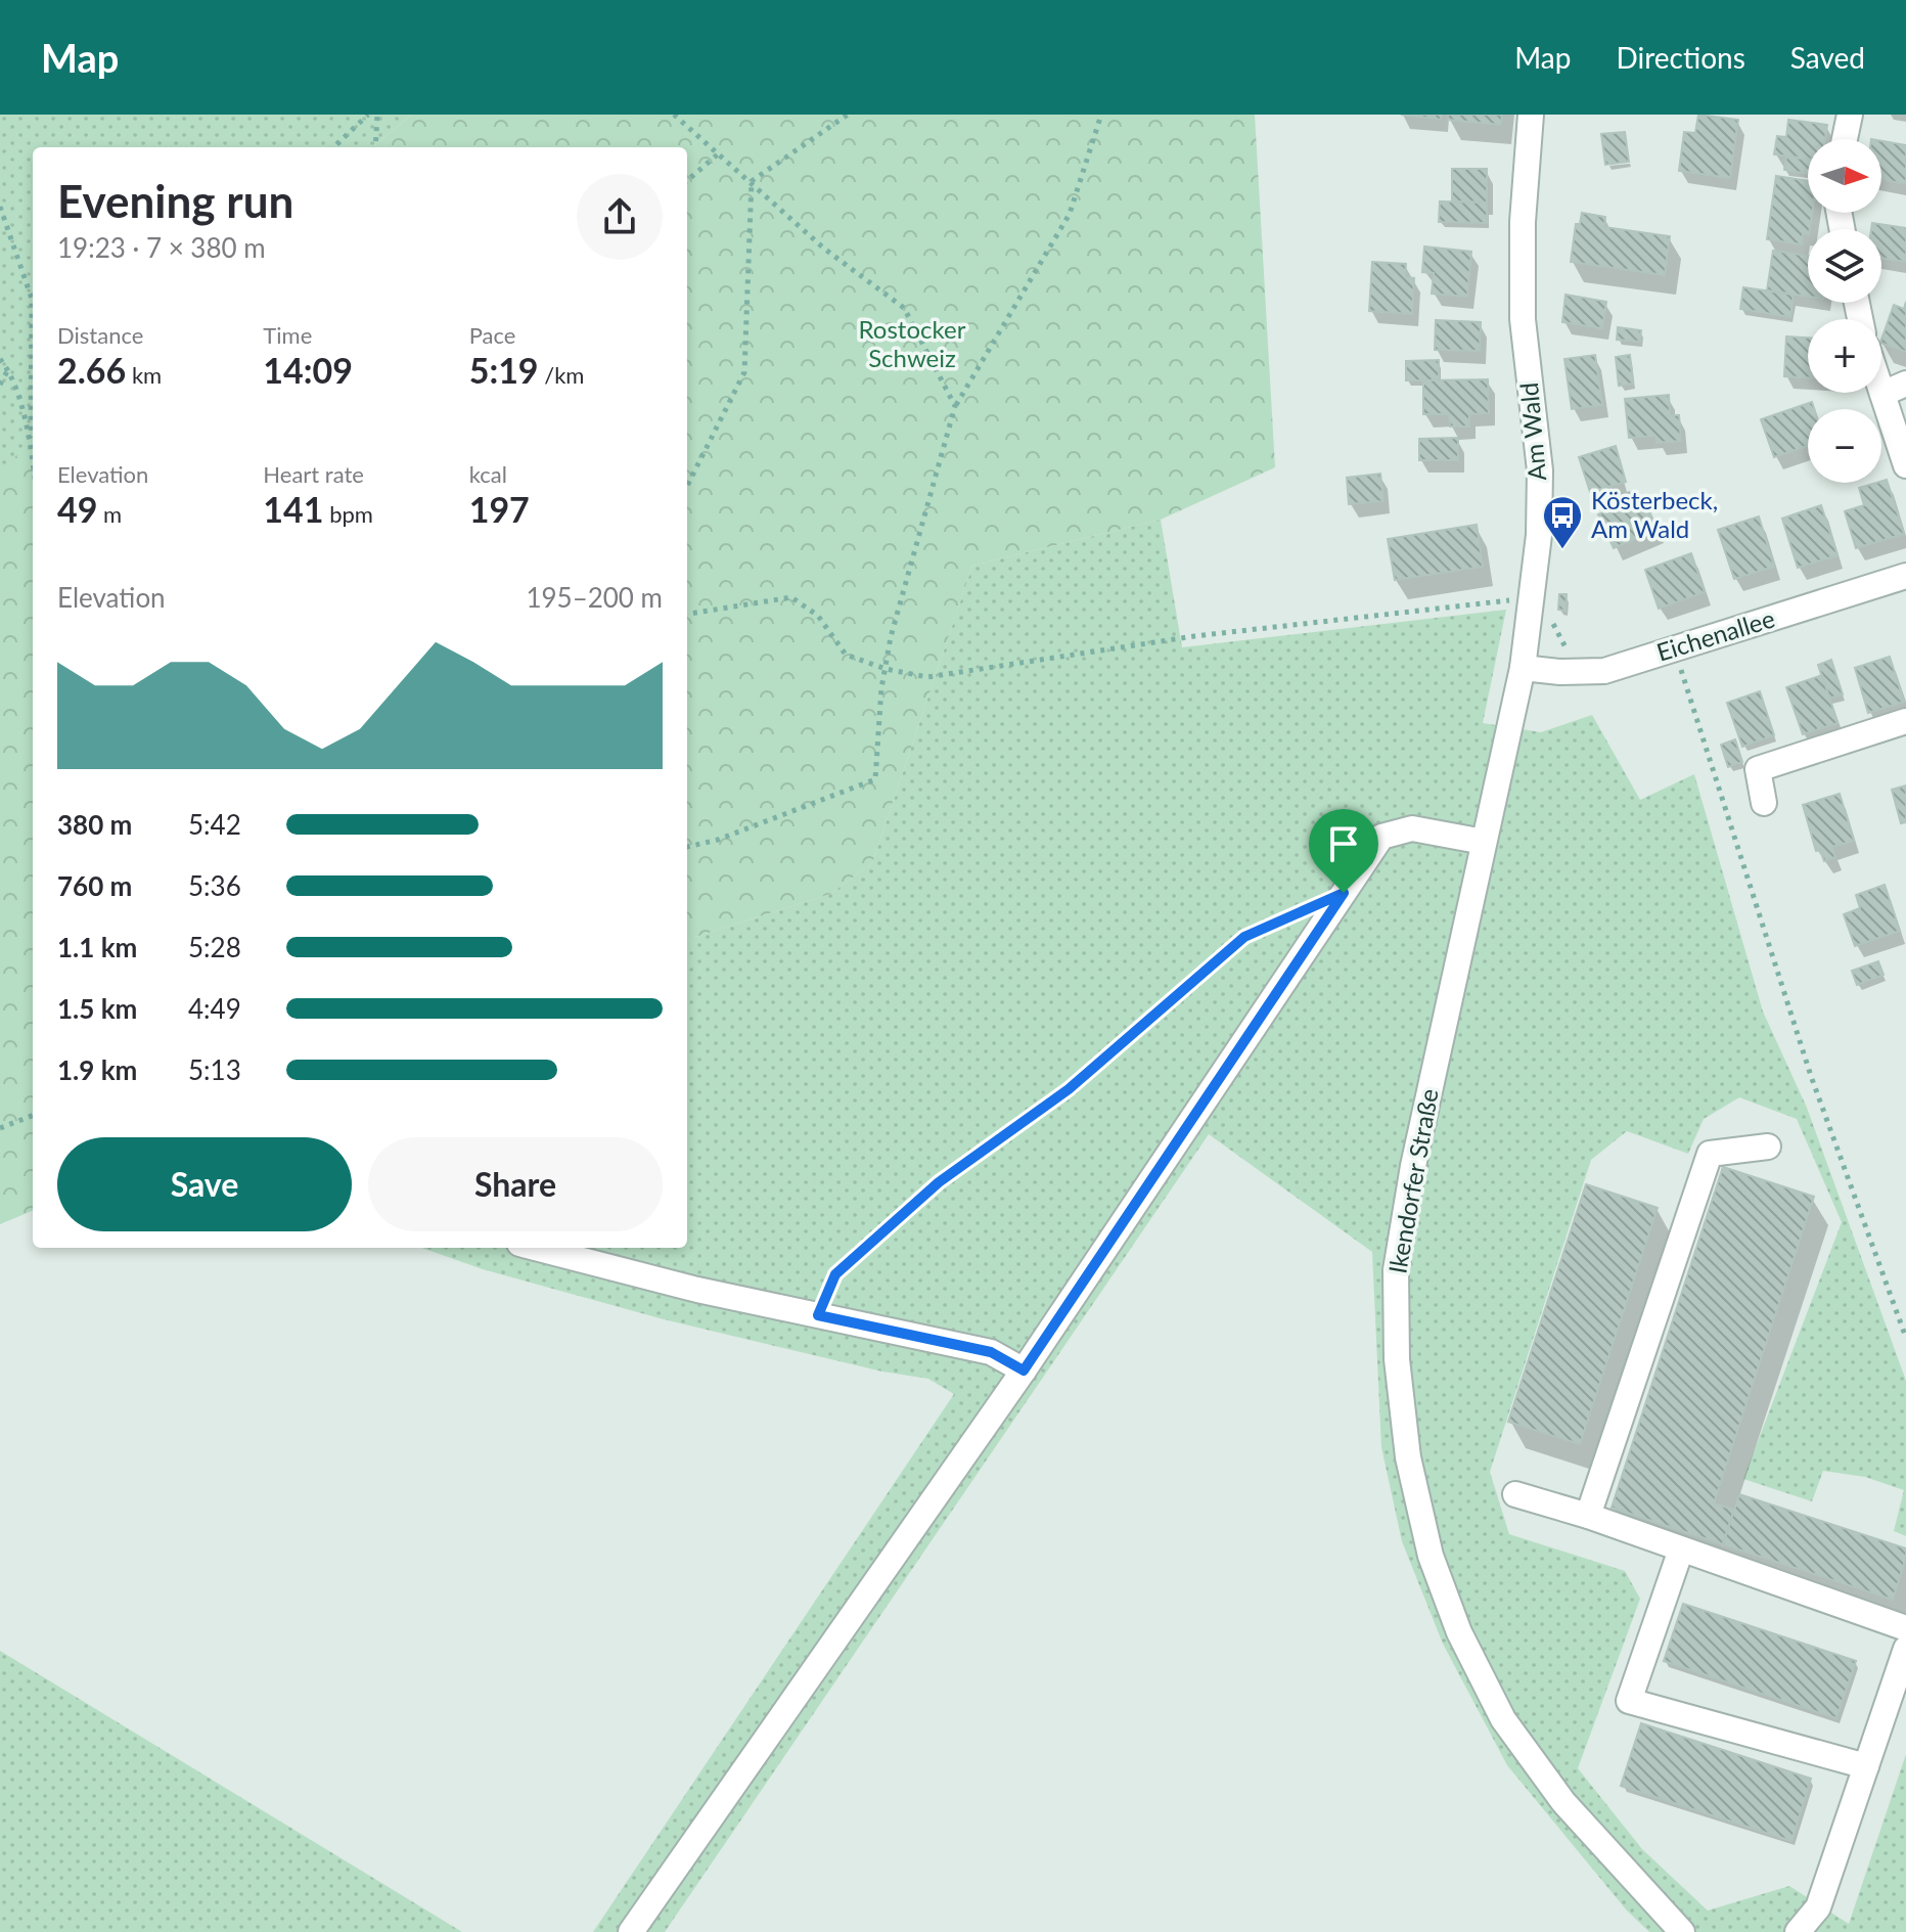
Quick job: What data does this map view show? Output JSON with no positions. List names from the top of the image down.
{
  "streets": {
    "street": ["Am Wald", "Eichenallee", "Ikendorfer Straße"]
  },
  "crossings": [
    ["Am Wald", "Eichenallee"],
    ["Am Wald", "Ikendorfer Straße"]
  ],
  "parks": ["Rostocker Schweiz"],
  "places": {
    "bus stop": ["Kösterbeck, Am Wald"]
  },
  "north": "right",
  "page": {
    "header": "Map",
    "nav": ["Map", "Directions", "Saved"],
    "map_buttons": ["+", "−"],
    "heading": ["Evening run", "19:23 · 7 × 380 m"],
    "stats": [
      ["Distance", "2.66 km"],
      ["Time", "14:09"],
      ["Pace", "5:19 /km"],
      ["Elevation", "49 m"],
      ["Heart rate", "141 bpm"],
      ["kcal", "197"]
    ],
    "chart": ["Elevation", "195–200 m"],
    "list": [
      {
        "name": "380 m",
        "note": "5:42"
      },
      {
        "name": "760 m",
        "note": "5:36"
      },
      {
        "name": "1.1 km",
        "note": "5:28"
      },
      {
        "name": "1.5 km",
        "note": "4:49"
      },
      {
        "name": "1.9 km",
        "note": "5:13"
      }
    ],
    "buttons": ["Save", "Share"]
  }
}
